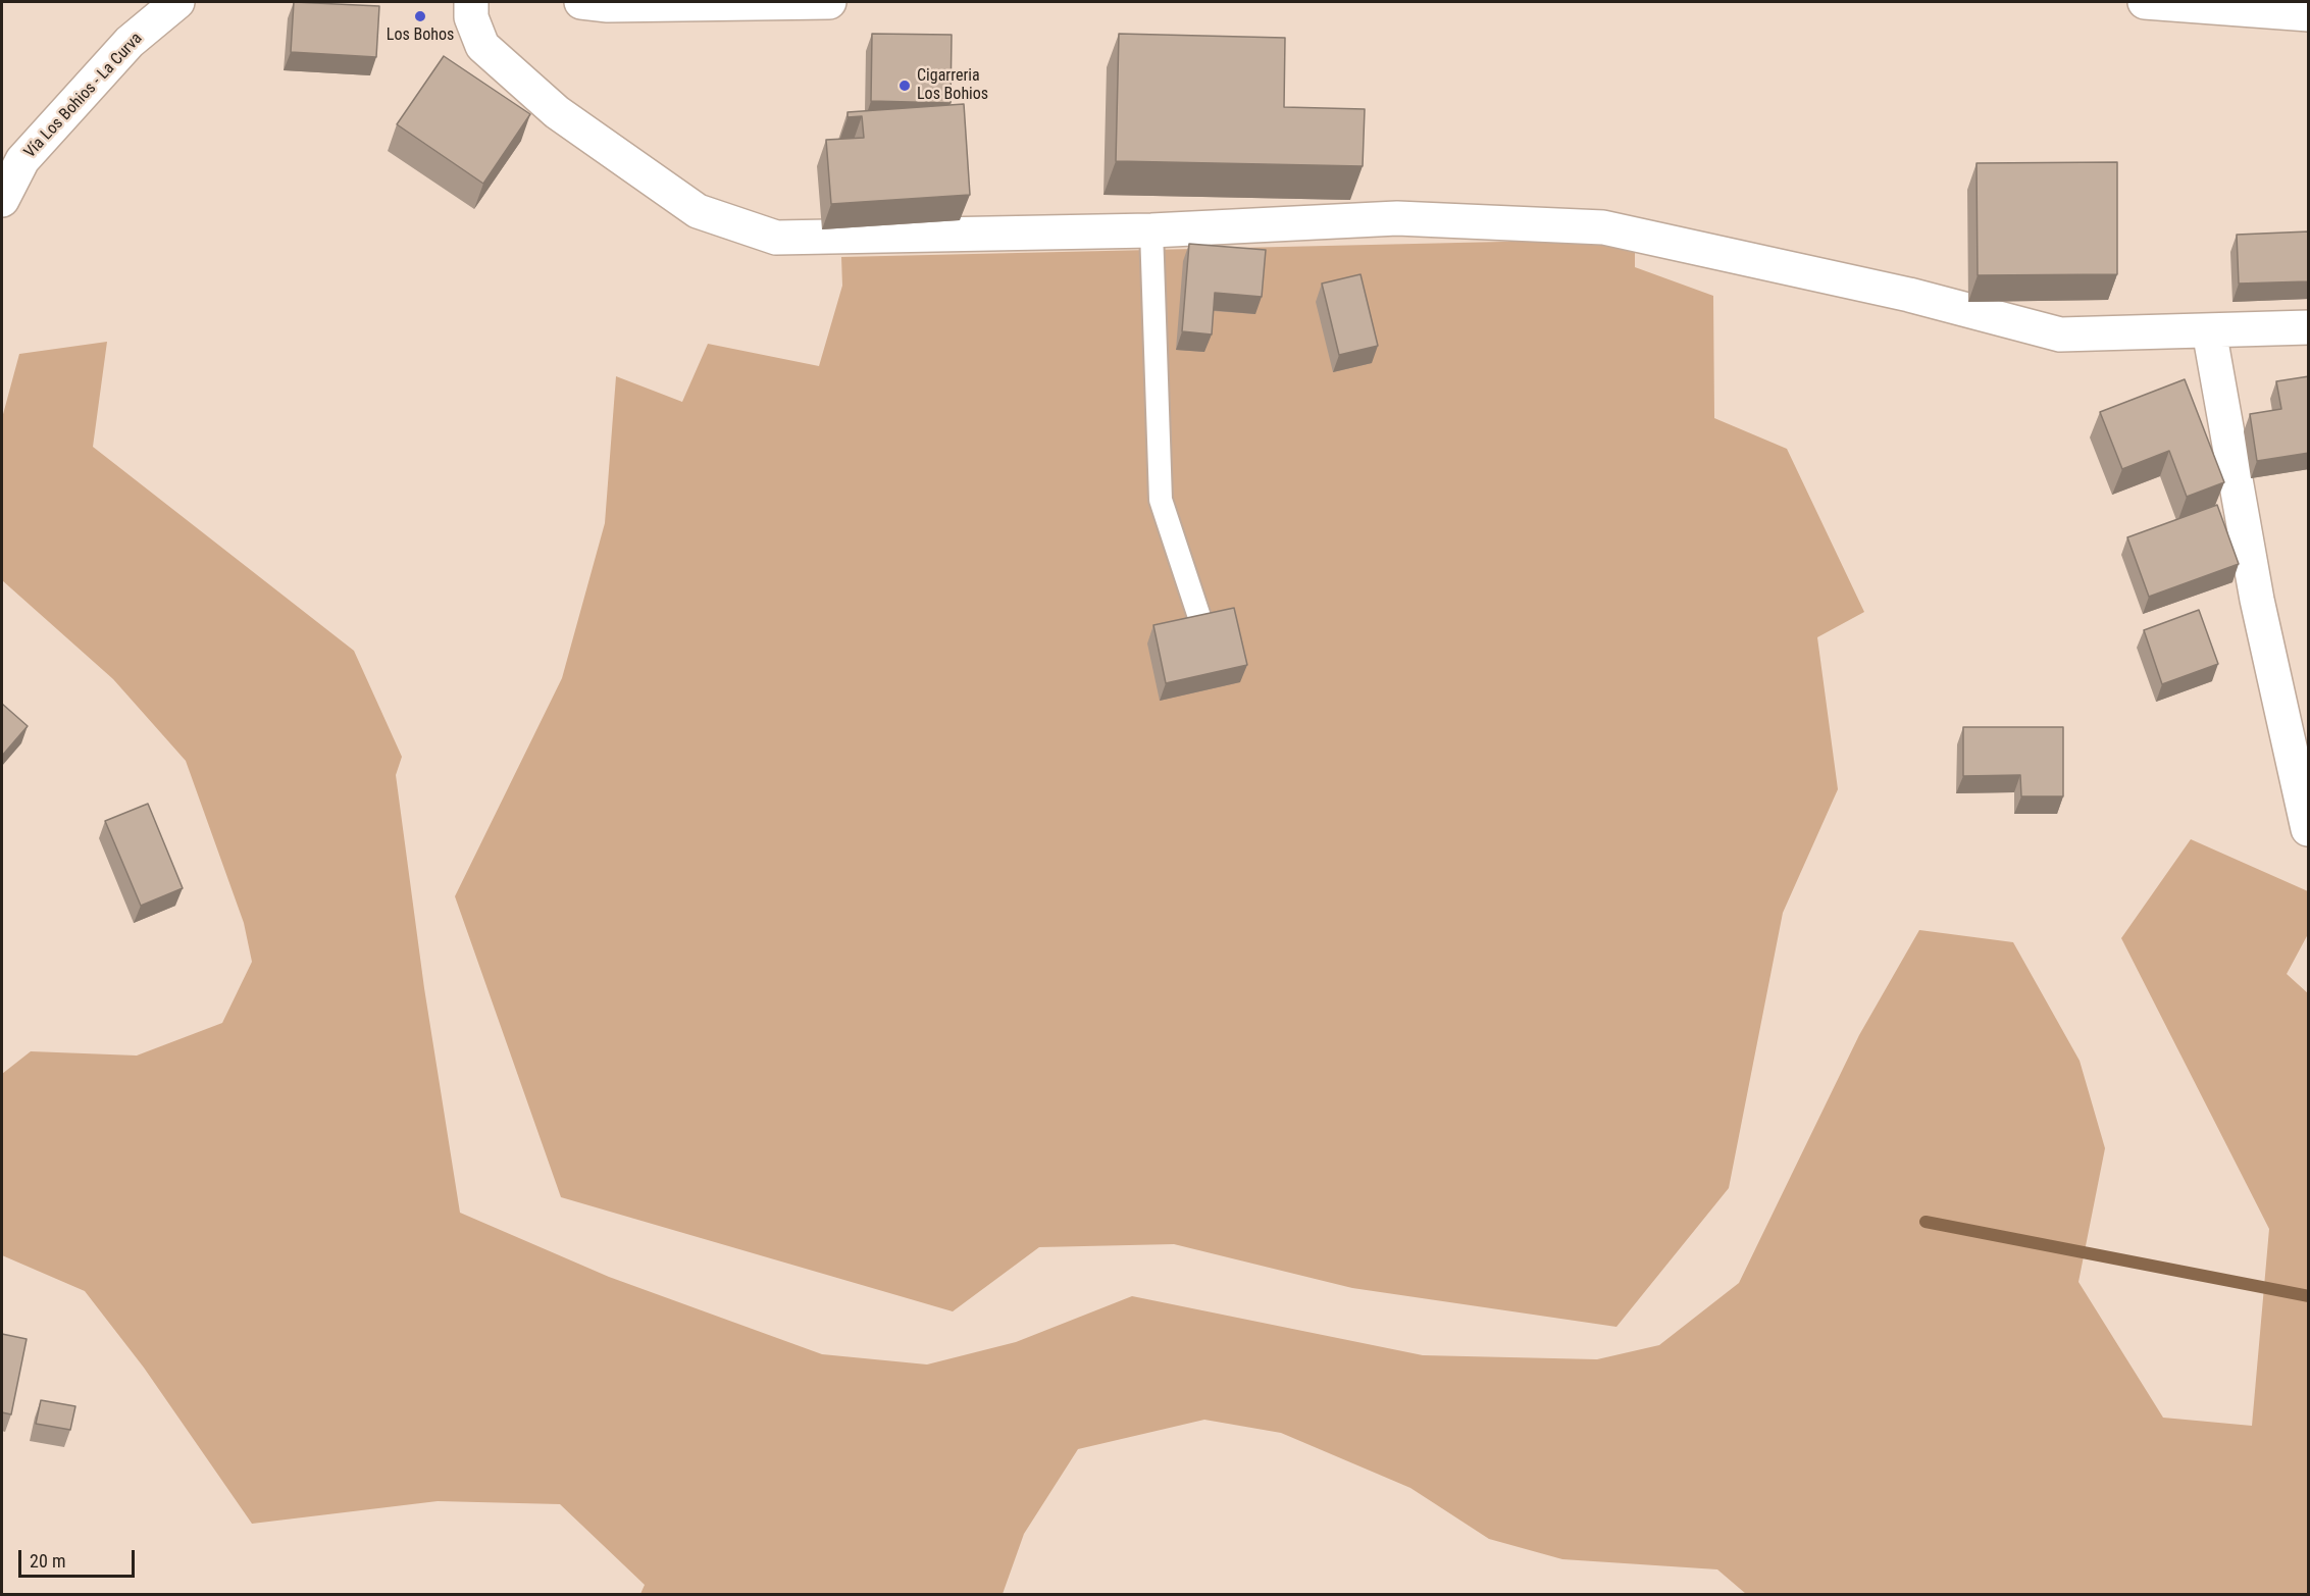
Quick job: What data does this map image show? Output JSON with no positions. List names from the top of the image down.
{
  "streets": {
    "street": ["Vía Los Bohios - La Curva"]
  },
  "places": ["Los Bohos", "Cigarreria Los Bohios"],
  "scale_bar": "20 m"
}
